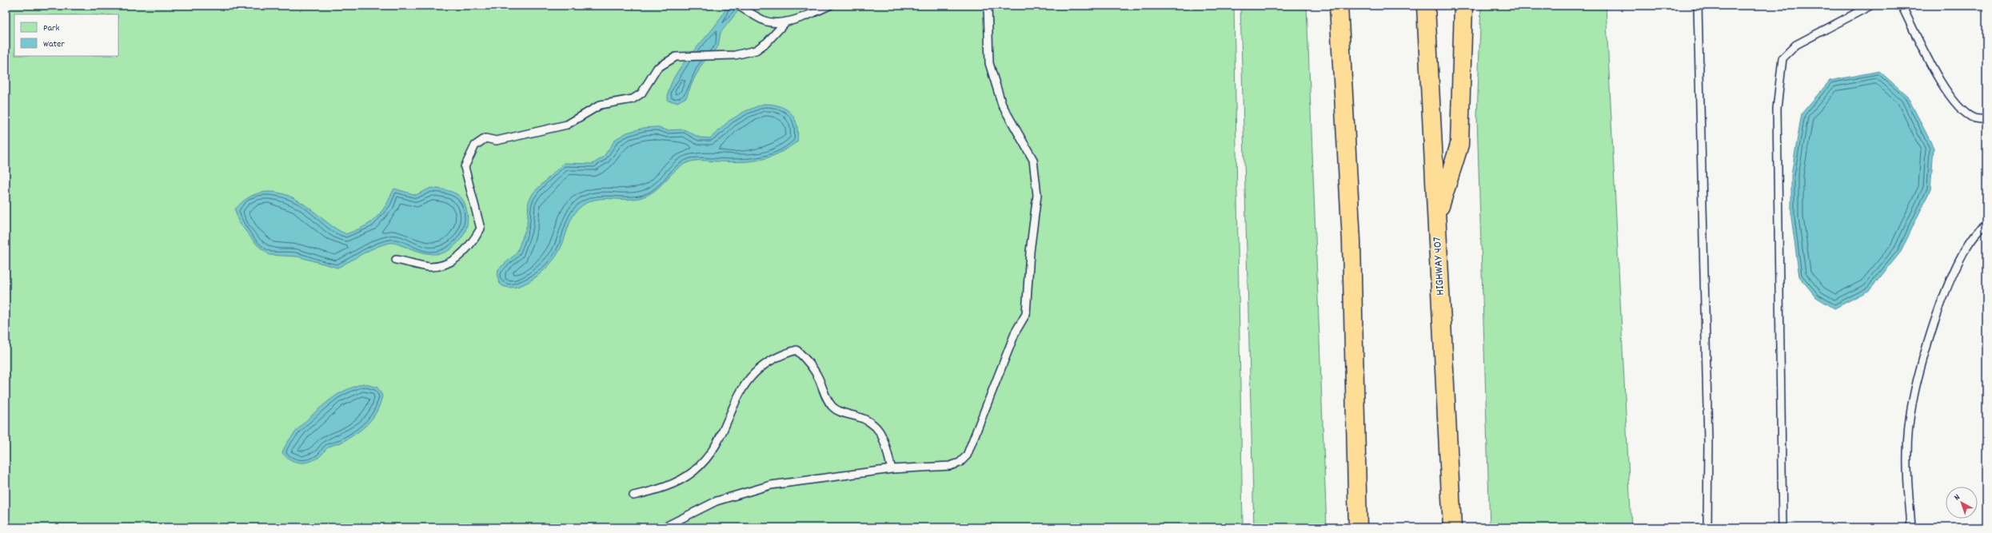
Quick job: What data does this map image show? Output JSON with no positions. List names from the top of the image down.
{
  "streets": {
    "highway": ["HIGHWAY 407"]
  },
  "legend": ["Park", "Water"],
  "north": "top left"
}
